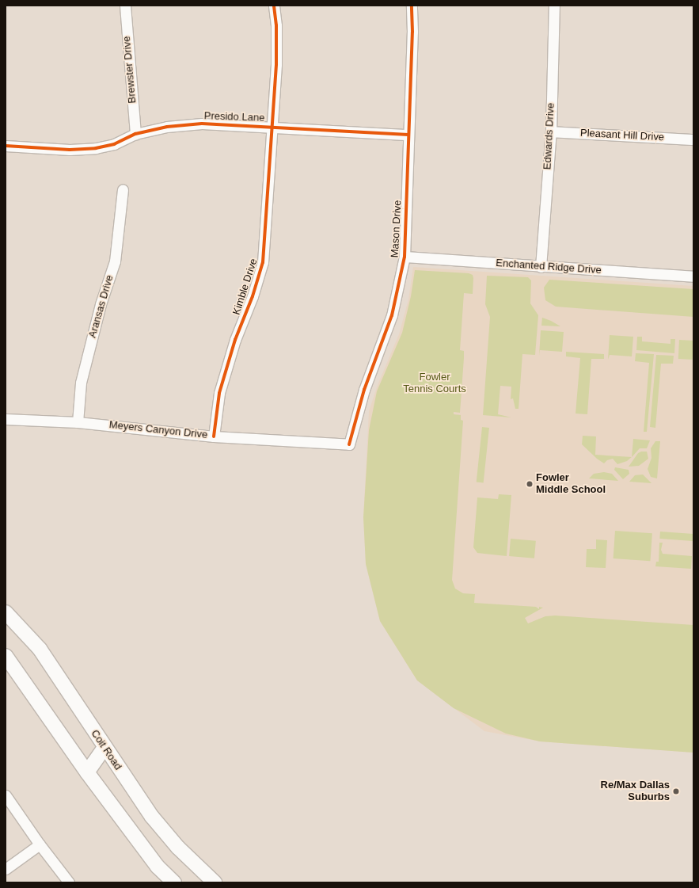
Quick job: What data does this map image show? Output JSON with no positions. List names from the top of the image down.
{
  "streets": {
    "main road": ["Coit Road"],
    "street": [
      "Brewster Drive",
      "Presido Lane",
      "Pleasant Hill Drive",
      "Edwards Drive",
      "Mason Drive",
      "Enchanted Ridge Drive",
      "Kimble Drive",
      "Aransas Drive",
      "Meyers Canyon Drive"
    ]
  },
  "crossings": [
    ["Brewster Drive", "Presido Lane"],
    ["Presido Lane", "Mason Drive"],
    ["Presido Lane", "Kimble Drive"],
    ["Pleasant Hill Drive", "Edwards Drive"],
    ["Edwards Drive", "Enchanted Ridge Drive"],
    ["Mason Drive", "Enchanted Ridge Drive"],
    ["Mason Drive", "Meyers Canyon Drive"],
    ["Kimble Drive", "Meyers Canyon Drive"],
    ["Aransas Drive", "Meyers Canyon Drive"]
  ],
  "parks": ["Fowler Tennis Courts"],
  "places": ["Fowler Middle School", "Re/Max Dallas Suburbs"]
}
